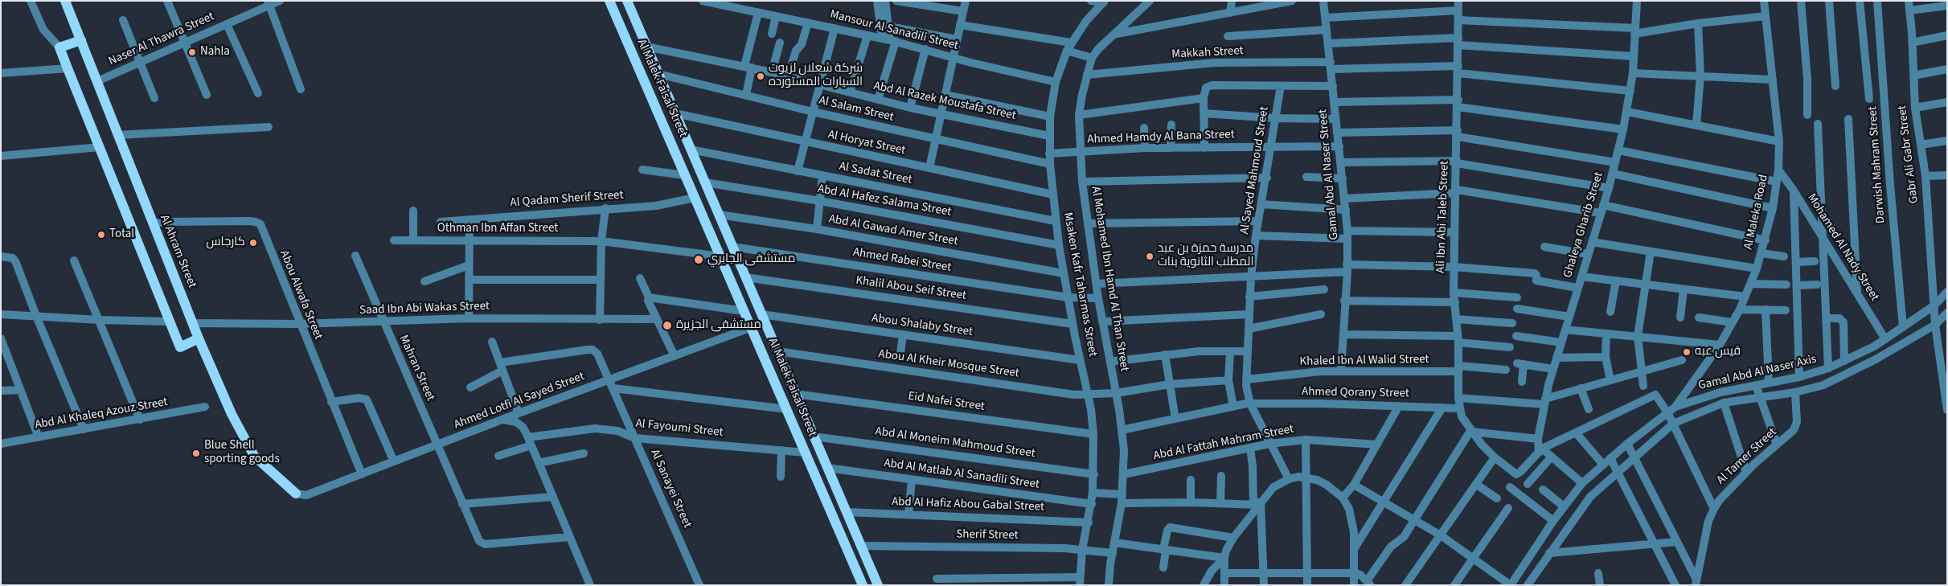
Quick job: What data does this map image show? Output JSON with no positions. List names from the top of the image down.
{
  "streets": {
    "main road": ["Al Malek Faisal Street", "Al Ahram Street"],
    "street": [
      "Mansour Al Sanadili Street",
      "Naser Al Thawra Street",
      "Makkah Street",
      "Abd Al Razek Moustafa Street",
      "Al Salam Street",
      "Ahmed Hamdy Al Bana Street",
      "Al Horyat Street",
      "Gabr Ali Gabr Street",
      "Darwish Mahram Street",
      "Al Sayed Mahmoud Street",
      "Al Sadat Street",
      "Gamal Abd Al Naser Street",
      "Al Qadam Sherif Street",
      "Abd Al Hafez Salama Street",
      "Al Maleka Road",
      "Ali Ibn Abi Taleb Street",
      "Ghaleya Gharib Street",
      "Othman Ibn Affan Street",
      "Abd Al Gawad Amer Street",
      "Mohamed Al Nady Street",
      "Ahmed Rabei Street",
      "Al Mohamed Ibn Hamd Al Than Street",
      "Msaken Kafr Taharmas Street",
      "Khalil Abou Seif Street",
      "Abou Alwafa Street",
      "Saad Ibn Abi Wakas Street",
      "Abou Shalaby Street",
      "Khaled Ibn Al Walid Street",
      "Abou Al Kheir Mosque Street",
      "Mahran Street",
      "Gamal Abd Al Naser Axis",
      "Ahmed Qorany Street",
      "Ahmed Lotfi Al Sayed Street",
      "Eid Nafei Street",
      "Abd Al Khaleq Azouz Street",
      "Al Fayoumi Street",
      "Abd Al Moneim Mahmoud Street",
      "Abd Al Fattah Mahram Street",
      "Al Tamer Street",
      "Abd Al Matlab Al Sanadili Street",
      "Al Sanayei Street",
      "Abd Al Hafiz Abou Gabal Street",
      "Sherif Street"
    ]
  },
  "crossings": [
    ["Mansour Al Sanadili Street", "Msaken Kafr Taharmas Street"],
    ["Naser Al Thawra Street", "Al Ahram Street"],
    ["Makkah Street", "Gamal Abd Al Naser Street"],
    ["Makkah Street", "Ali Ibn Abi Taleb Street"],
    ["Makkah Street", "Ghaleya Gharib Street"],
    ["Makkah Street", "Al Mohamed Ibn Hamd Al Than Street"],
    ["Al Malek Faisal Street", "Abd Al Razek Moustafa Street"],
    ["Al Malek Faisal Street", "Al Salam Street"],
    ["Al Malek Faisal Street", "Al Horyat Street"],
    ["Al Malek Faisal Street", "Al Sadat Street"],
    ["Al Malek Faisal Street", "Al Qadam Sherif Street"],
    ["Al Malek Faisal Street", "Abd Al Hafez Salama Street"],
    ["Al Malek Faisal Street", "Othman Ibn Affan Street"],
    ["Al Malek Faisal Street", "Abd Al Gawad Amer Street"],
    ["Al Malek Faisal Street", "Ahmed Rabei Street"],
    ["Al Malek Faisal Street", "Khalil Abou Seif Street"],
    ["Al Malek Faisal Street", "Abou Shalaby Street"],
    ["Al Malek Faisal Street", "Abou Al Kheir Mosque Street"],
    ["Al Malek Faisal Street", "Ahmed Lotfi Al Sayed Street"],
    ["Al Malek Faisal Street", "Eid Nafei Street"],
    ["Al Malek Faisal Street", "Al Fayoumi Street"],
    ["Al Malek Faisal Street", "Abd Al Moneim Mahmoud Street"],
    ["Al Malek Faisal Street", "Abd Al Matlab Al Sanadili Street"],
    ["Al Malek Faisal Street", "Abd Al Hafiz Abou Gabal Street"],
    ["Al Malek Faisal Street", "Sherif Street"],
    ["Abd Al Razek Moustafa Street", "Msaken Kafr Taharmas Street"],
    ["Al Salam Street", "Msaken Kafr Taharmas Street"],
    ["Ahmed Hamdy Al Bana Street", "Al Sayed Mahmoud Street"],
    ["Ahmed Hamdy Al Bana Street", "Gamal Abd Al Naser Street"],
    ["Ahmed Hamdy Al Bana Street", "Al Mohamed Ibn Hamd Al Than Street"],
    ["Ahmed Hamdy Al Bana Street", "Msaken Kafr Taharmas Street"],
    ["Al Horyat Street", "Msaken Kafr Taharmas Street"],
    ["Gabr Ali Gabr Street", "Gamal Abd Al Naser Axis"],
    ["Darwish Mahram Street", "Gamal Abd Al Naser Axis"],
    ["Al Sayed Mahmoud Street", "Khaled Ibn Al Walid Street"],
    ["Al Sayed Mahmoud Street", "Ahmed Qorany Street"],
    ["Al Sayed Mahmoud Street", "Abd Al Fattah Mahram Street"],
    ["Al Sadat Street", "Msaken Kafr Taharmas Street"],
    ["Gamal Abd Al Naser Street", "Khaled Ibn Al Walid Street"],
    ["Abd Al Hafez Salama Street", "Msaken Kafr Taharmas Street"],
    ["Al Maleka Road", "Mohamed Al Nady Street"],
    ["Al Maleka Road", "Gamal Abd Al Naser Axis"],
    ["Ali Ibn Abi Taleb Street", "Ghaleya Gharib Street"],
    ["Ali Ibn Abi Taleb Street", "Khaled Ibn Al Walid Street"],
    ["Ali Ibn Abi Taleb Street", "Ahmed Qorany Street"],
    ["Abd Al Gawad Amer Street", "Msaken Kafr Taharmas Street"],
    ["Mohamed Al Nady Street", "Gamal Abd Al Naser Axis"],
    ["Al Ahram Street", "Abou Alwafa Street"],
    ["Al Ahram Street", "Saad Ibn Abi Wakas Street"],
    ["Al Ahram Street", "Ahmed Lotfi Al Sayed Street"],
    ["Ahmed Rabei Street", "Al Mohamed Ibn Hamd Al Than Street"],
    ["Ahmed Rabei Street", "Msaken Kafr Taharmas Street"],
    ["Al Mohamed Ibn Hamd Al Than Street", "Abou Al Kheir Mosque Street"],
    ["Al Mohamed Ibn Hamd Al Than Street", "Ahmed Qorany Street"],
    ["Al Mohamed Ibn Hamd Al Than Street", "Abd Al Fattah Mahram Street"],
    ["Al Mohamed Ibn Hamd Al Than Street", "Sherif Street"],
    ["Msaken Kafr Taharmas Street", "Khalil Abou Seif Street"],
    ["Msaken Kafr Taharmas Street", "Abou Shalaby Street"],
    ["Msaken Kafr Taharmas Street", "Abou Al Kheir Mosque Street"],
    ["Msaken Kafr Taharmas Street", "Eid Nafei Street"],
    ["Msaken Kafr Taharmas Street", "Abd Al Moneim Mahmoud Street"],
    ["Msaken Kafr Taharmas Street", "Abd Al Matlab Al Sanadili Street"],
    ["Msaken Kafr Taharmas Street", "Abd Al Hafiz Abou Gabal Street"],
    ["Msaken Kafr Taharmas Street", "Sherif Street"],
    ["Abou Alwafa Street", "Saad Ibn Abi Wakas Street"],
    ["Abou Alwafa Street", "Ahmed Lotfi Al Sayed Street"],
    ["Saad Ibn Abi Wakas Street", "Mahran Street"],
    ["Mahran Street", "Ahmed Lotfi Al Sayed Street"],
    ["Gamal Abd Al Naser Axis", "Al Tamer Street"],
    ["Ahmed Lotfi Al Sayed Street", "Al Sanayei Street"],
    ["Al Fayoumi Street", "Al Sanayei Street"]
  ],
  "places": [
    "Nahla",
    "شركة شعلان لزيوت السيارات المستورده",
    "Total",
    "كارجاس",
    "مدرسة حمزة بن عبد المطلب الثانوية بنات",
    "مستشفى الجابري",
    "مستشفى الجزيرة",
    "قيس عبه",
    "Blue Shell sporting goods"
  ]
}
